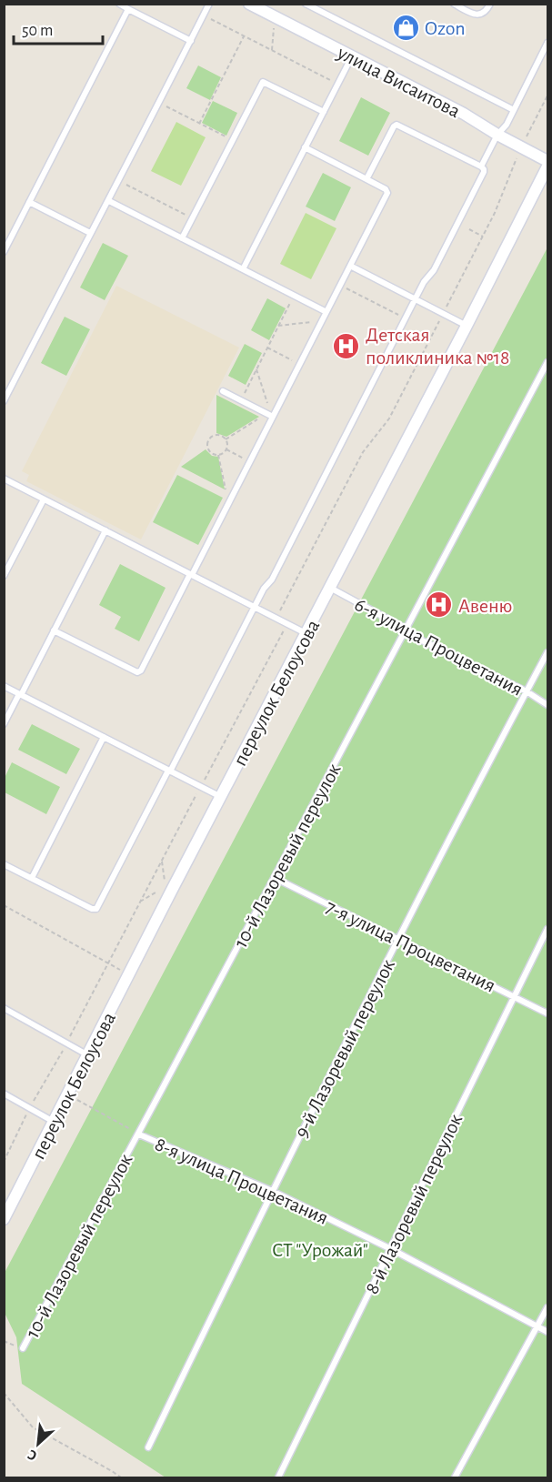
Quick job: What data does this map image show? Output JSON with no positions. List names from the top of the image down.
{
  "streets": {
    "street": ["улица Висаитова", "переулок Белоусова"],
    "lane": [
      "6-я улица Процветания",
      "10-й Лазоревый переулок",
      "7-я улица Процветания",
      "9-й Лазоревый переулок",
      "8-я улица Процветания",
      "8-й Лазоревый переулок"
    ]
  },
  "crossings": [
    ["6-я улица Процветания", "переулок Белоусова"],
    ["6-я улица Процветания", "10-й Лазоревый переулок"],
    ["6-я улица Процветания", "9-й Лазоревый переулок"],
    ["10-й Лазоревый переулок", "7-я улица Процветания"],
    ["10-й Лазоревый переулок", "8-я улица Процветания"],
    ["7-я улица Процветания", "9-й Лазоревый переулок"],
    ["7-я улица Процветания", "8-й Лазоревый переулок"],
    ["9-й Лазоревый переулок", "8-я улица Процветания"],
    ["8-я улица Процветания", "8-й Лазоревый переулок"]
  ],
  "parks": ["СТ \"Урожай\""],
  "places": {
    "shop": ["Ozon"],
    "hospital": ["Детская поликлиника №18", "Авеню"]
  },
  "scale_bar": "50 m",
  "north": "bottom left"
}
